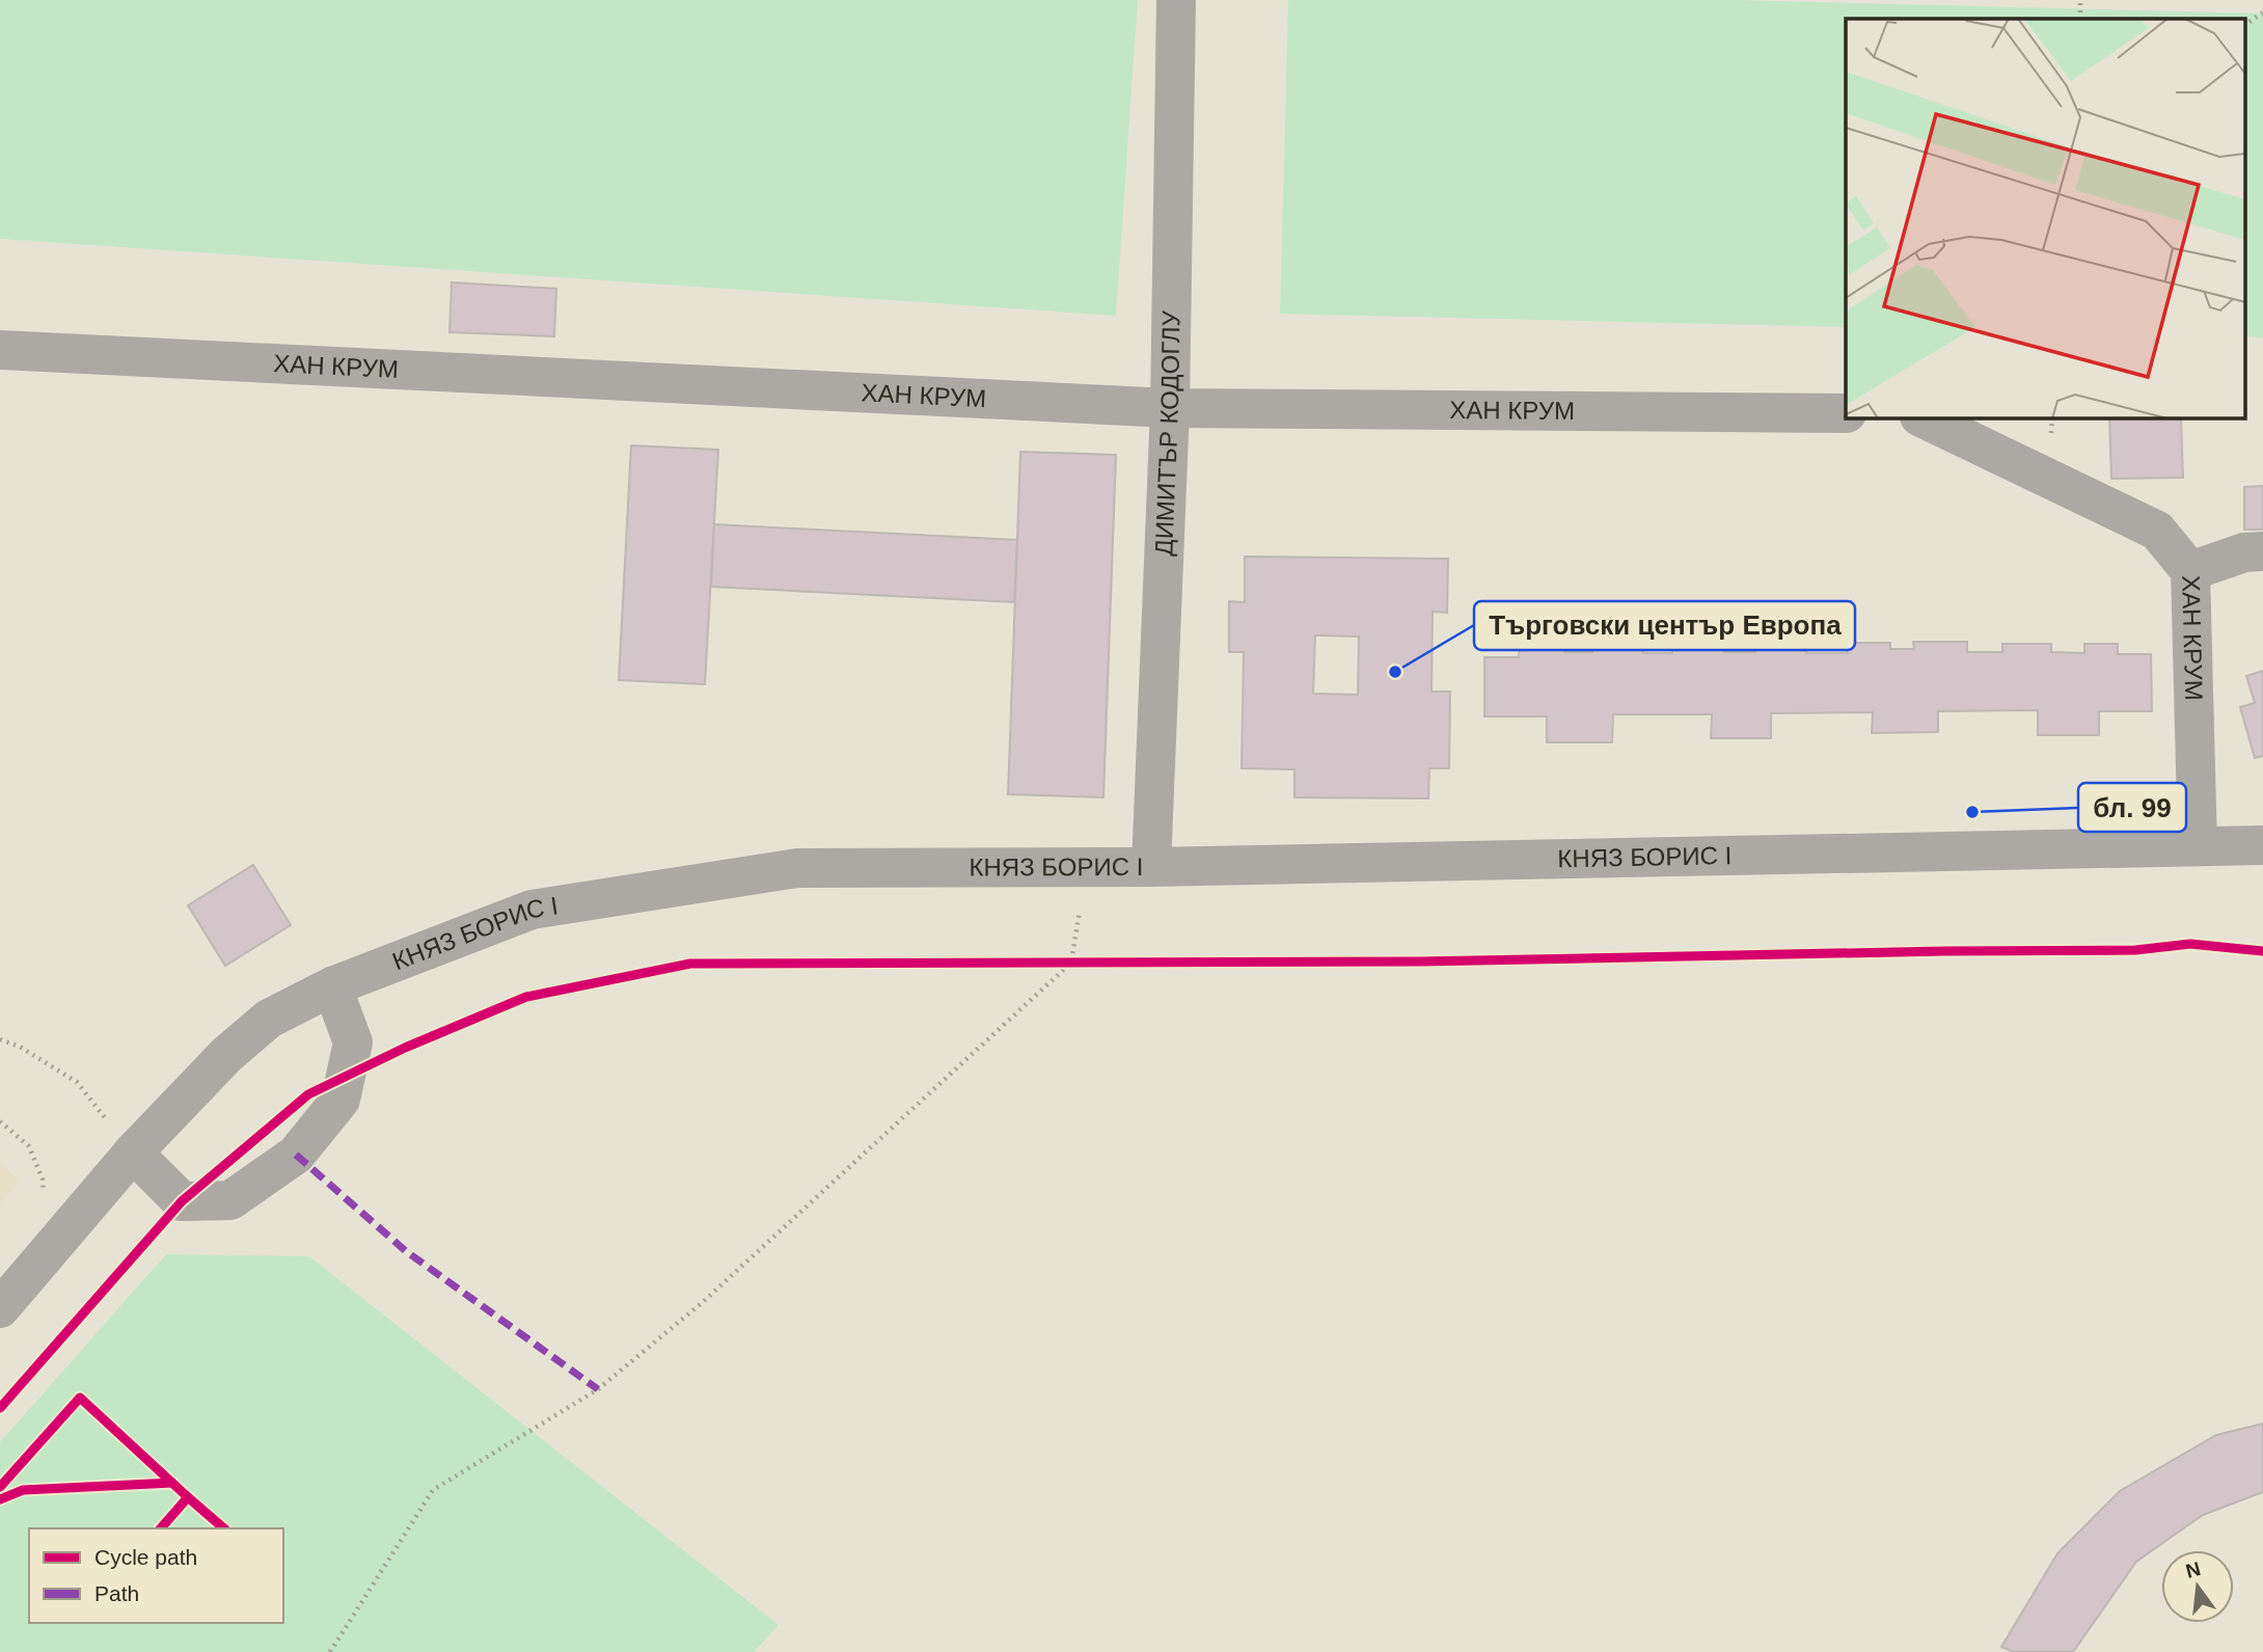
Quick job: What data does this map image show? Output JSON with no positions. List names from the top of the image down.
{
  "streets": {
    "street": ["ХАН КРУМ", "ДИМИТЪР КОДОГЛУ", "КНЯЗ БОРИС I"]
  },
  "crossings": [
    ["ХАН КРУМ", "ДИМИТЪР КОДОГЛУ"],
    ["ХАН КРУМ", "КНЯЗ БОРИС I"],
    ["ДИМИТЪР КОДОГЛУ", "КНЯЗ БОРИС I"]
  ],
  "places": ["Търговски център Европа", "бл. 99"],
  "legend": ["Cycle path", "Path"],
  "north": "top"
}
